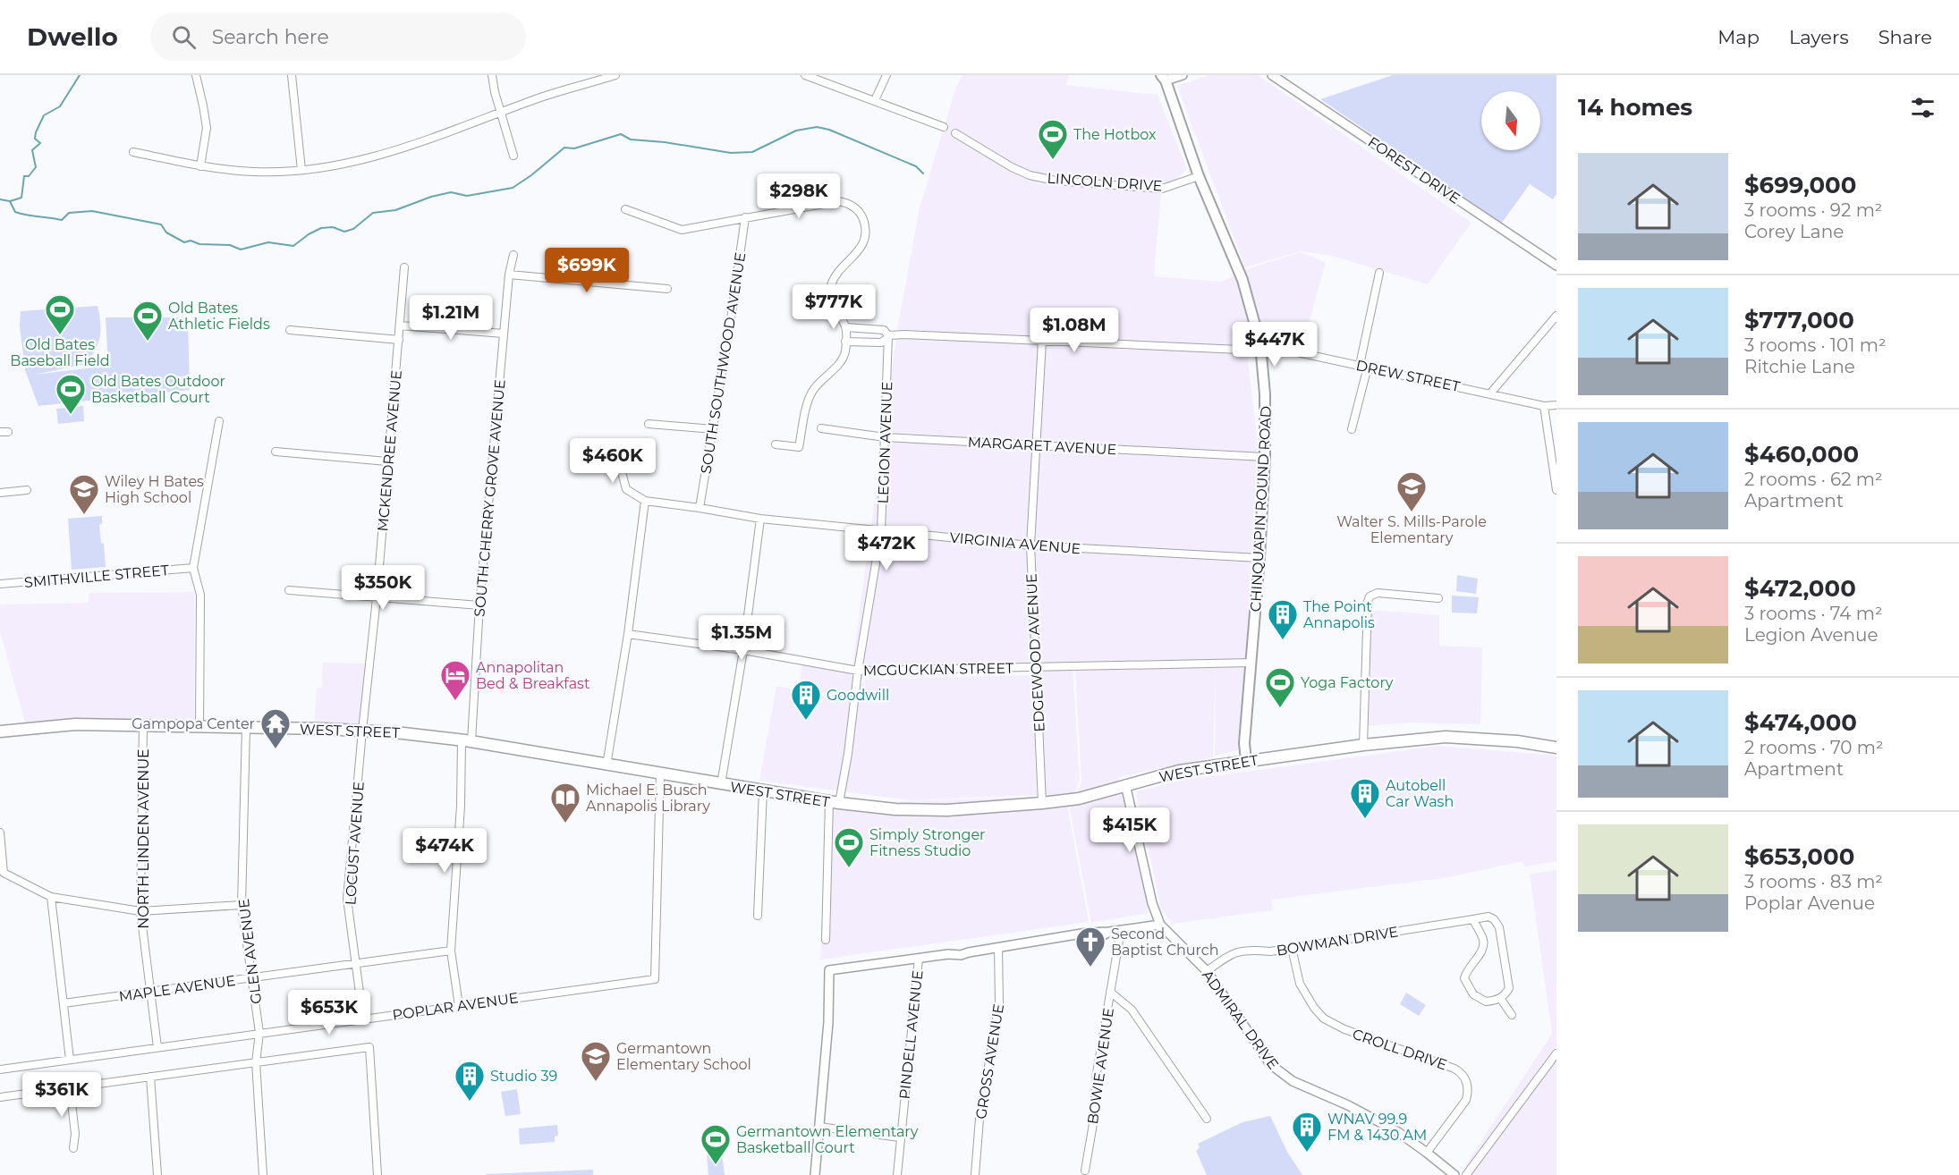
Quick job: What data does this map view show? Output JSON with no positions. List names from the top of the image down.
{
  "streets": {
    "main road": ["CHINQUAPIN ROUND ROAD", "WEST STREET"],
    "street": [
      "FOREST DRIVE",
      "LINCOLN DRIVE",
      "SOUTH SOUTHWOOD AVENUE",
      "DREW STREET",
      "LEGION AVENUE",
      "MARGARET AVENUE",
      "MCKENDREE AVENUE",
      "SOUTH CHERRY GROVE AVENUE",
      "VIRGINIA AVENUE",
      "SMITHVILLE STREET",
      "EDGEWOOD AVENUE",
      "MCGUCKIAN STREET",
      "NORTH LINDEN AVENUE",
      "LOCUST AVENUE",
      "BOWMAN DRIVE",
      "GLEN AVENUE",
      "MAPLE AVENUE",
      "POPLAR AVENUE",
      "ADMIRAL DRIVE",
      "PINDELL AVENUE",
      "CROLL DRIVE",
      "GROSS AVENUE",
      "BOWIE AVENUE"
    ]
  },
  "crossings": [
    ["LINCOLN DRIVE", "CHINQUAPIN ROUND ROAD"],
    ["SOUTH SOUTHWOOD AVENUE", "VIRGINIA AVENUE"],
    ["DREW STREET", "LEGION AVENUE"],
    ["DREW STREET", "CHINQUAPIN ROUND ROAD"],
    ["DREW STREET", "EDGEWOOD AVENUE"],
    ["LEGION AVENUE", "MARGARET AVENUE"],
    ["LEGION AVENUE", "VIRGINIA AVENUE"],
    ["LEGION AVENUE", "MCGUCKIAN STREET"],
    ["LEGION AVENUE", "WEST STREET"],
    ["MARGARET AVENUE", "CHINQUAPIN ROUND ROAD"],
    ["MARGARET AVENUE", "EDGEWOOD AVENUE"],
    ["MCKENDREE AVENUE", "WEST STREET"],
    ["MCKENDREE AVENUE", "LOCUST AVENUE"],
    ["SOUTH CHERRY GROVE AVENUE", "WEST STREET"],
    ["SOUTH CHERRY GROVE AVENUE", "MAPLE AVENUE"],
    ["SOUTH CHERRY GROVE AVENUE", "POPLAR AVENUE"],
    ["CHINQUAPIN ROUND ROAD", "VIRGINIA AVENUE"],
    ["CHINQUAPIN ROUND ROAD", "MCGUCKIAN STREET"],
    ["CHINQUAPIN ROUND ROAD", "WEST STREET"],
    ["VIRGINIA AVENUE", "EDGEWOOD AVENUE"],
    ["EDGEWOOD AVENUE", "MCGUCKIAN STREET"],
    ["EDGEWOOD AVENUE", "WEST STREET"],
    ["WEST STREET", "NORTH LINDEN AVENUE"],
    ["WEST STREET", "LOCUST AVENUE"],
    ["WEST STREET", "GLEN AVENUE"],
    ["WEST STREET", "POPLAR AVENUE"],
    ["WEST STREET", "ADMIRAL DRIVE"],
    ["NORTH LINDEN AVENUE", "MAPLE AVENUE"],
    ["NORTH LINDEN AVENUE", "POPLAR AVENUE"],
    ["LOCUST AVENUE", "MAPLE AVENUE"],
    ["LOCUST AVENUE", "POPLAR AVENUE"],
    ["BOWMAN DRIVE", "ADMIRAL DRIVE"],
    ["BOWMAN DRIVE", "CROLL DRIVE"],
    ["GLEN AVENUE", "MAPLE AVENUE"],
    ["GLEN AVENUE", "POPLAR AVENUE"],
    ["ADMIRAL DRIVE", "CROLL DRIVE"]
  ],
  "places": {
    "sports": [
      "The Hotbox",
      "Old Bates Baseball Field",
      "Old Bates Athletic Fields",
      "Old Bates Outdoor Basketball Court",
      "Yoga Factory",
      "Simply Stronger Fitness Studio",
      "Germantown Elementary Basketball Court"
    ],
    "school or university": ["Walter S. Mills-Parole Elementary", "Wiley H Bates High School", "Germantown Elementary School"],
    "building": [
      "The Point Annapolis",
      "Goodwill",
      "Autobell Car Wash",
      "Studio 39",
      "WNAV 99.9 FM & 1430 AM"
    ],
    "hotel": ["Annapolitan Bed & Breakfast"],
    "temple": ["Gampopa Center"],
    "library": ["Michael E. Busch Annapolis Library"],
    "church": ["Second Baptist Church"]
  },
  "north": "bottom",
  "page": {
    "header": "Dwello",
    "search": "Search here",
    "nav": ["Map", "Layers", "Share"],
    "heading": "14 homes",
    "list": [
      {
        "name": "$699,000",
        "note": "3 rooms · 92 m² · Corey Lane"
      },
      {
        "name": "$777,000",
        "note": "3 rooms · 101 m² · Ritchie Lane"
      },
      {
        "name": "$460,000",
        "note": "2 rooms · 62 m² · Apartment"
      },
      {
        "name": "$472,000",
        "note": "3 rooms · 74 m² · Legion Avenue"
      },
      {
        "name": "$474,000",
        "note": "2 rooms · 70 m² · Apartment"
      },
      {
        "name": "$653,000",
        "note": "3 rooms · 83 m² · Poplar Avenue"
      }
    ],
    "price": [
      "$298K",
      "$699K",
      "$777K",
      "$1.21M",
      "$1.08M",
      "$447K",
      "$460K",
      "$472K",
      "$350K",
      "$1.35M",
      "$415K",
      "$474K",
      "$653K",
      "$361K"
    ]
  }
}
